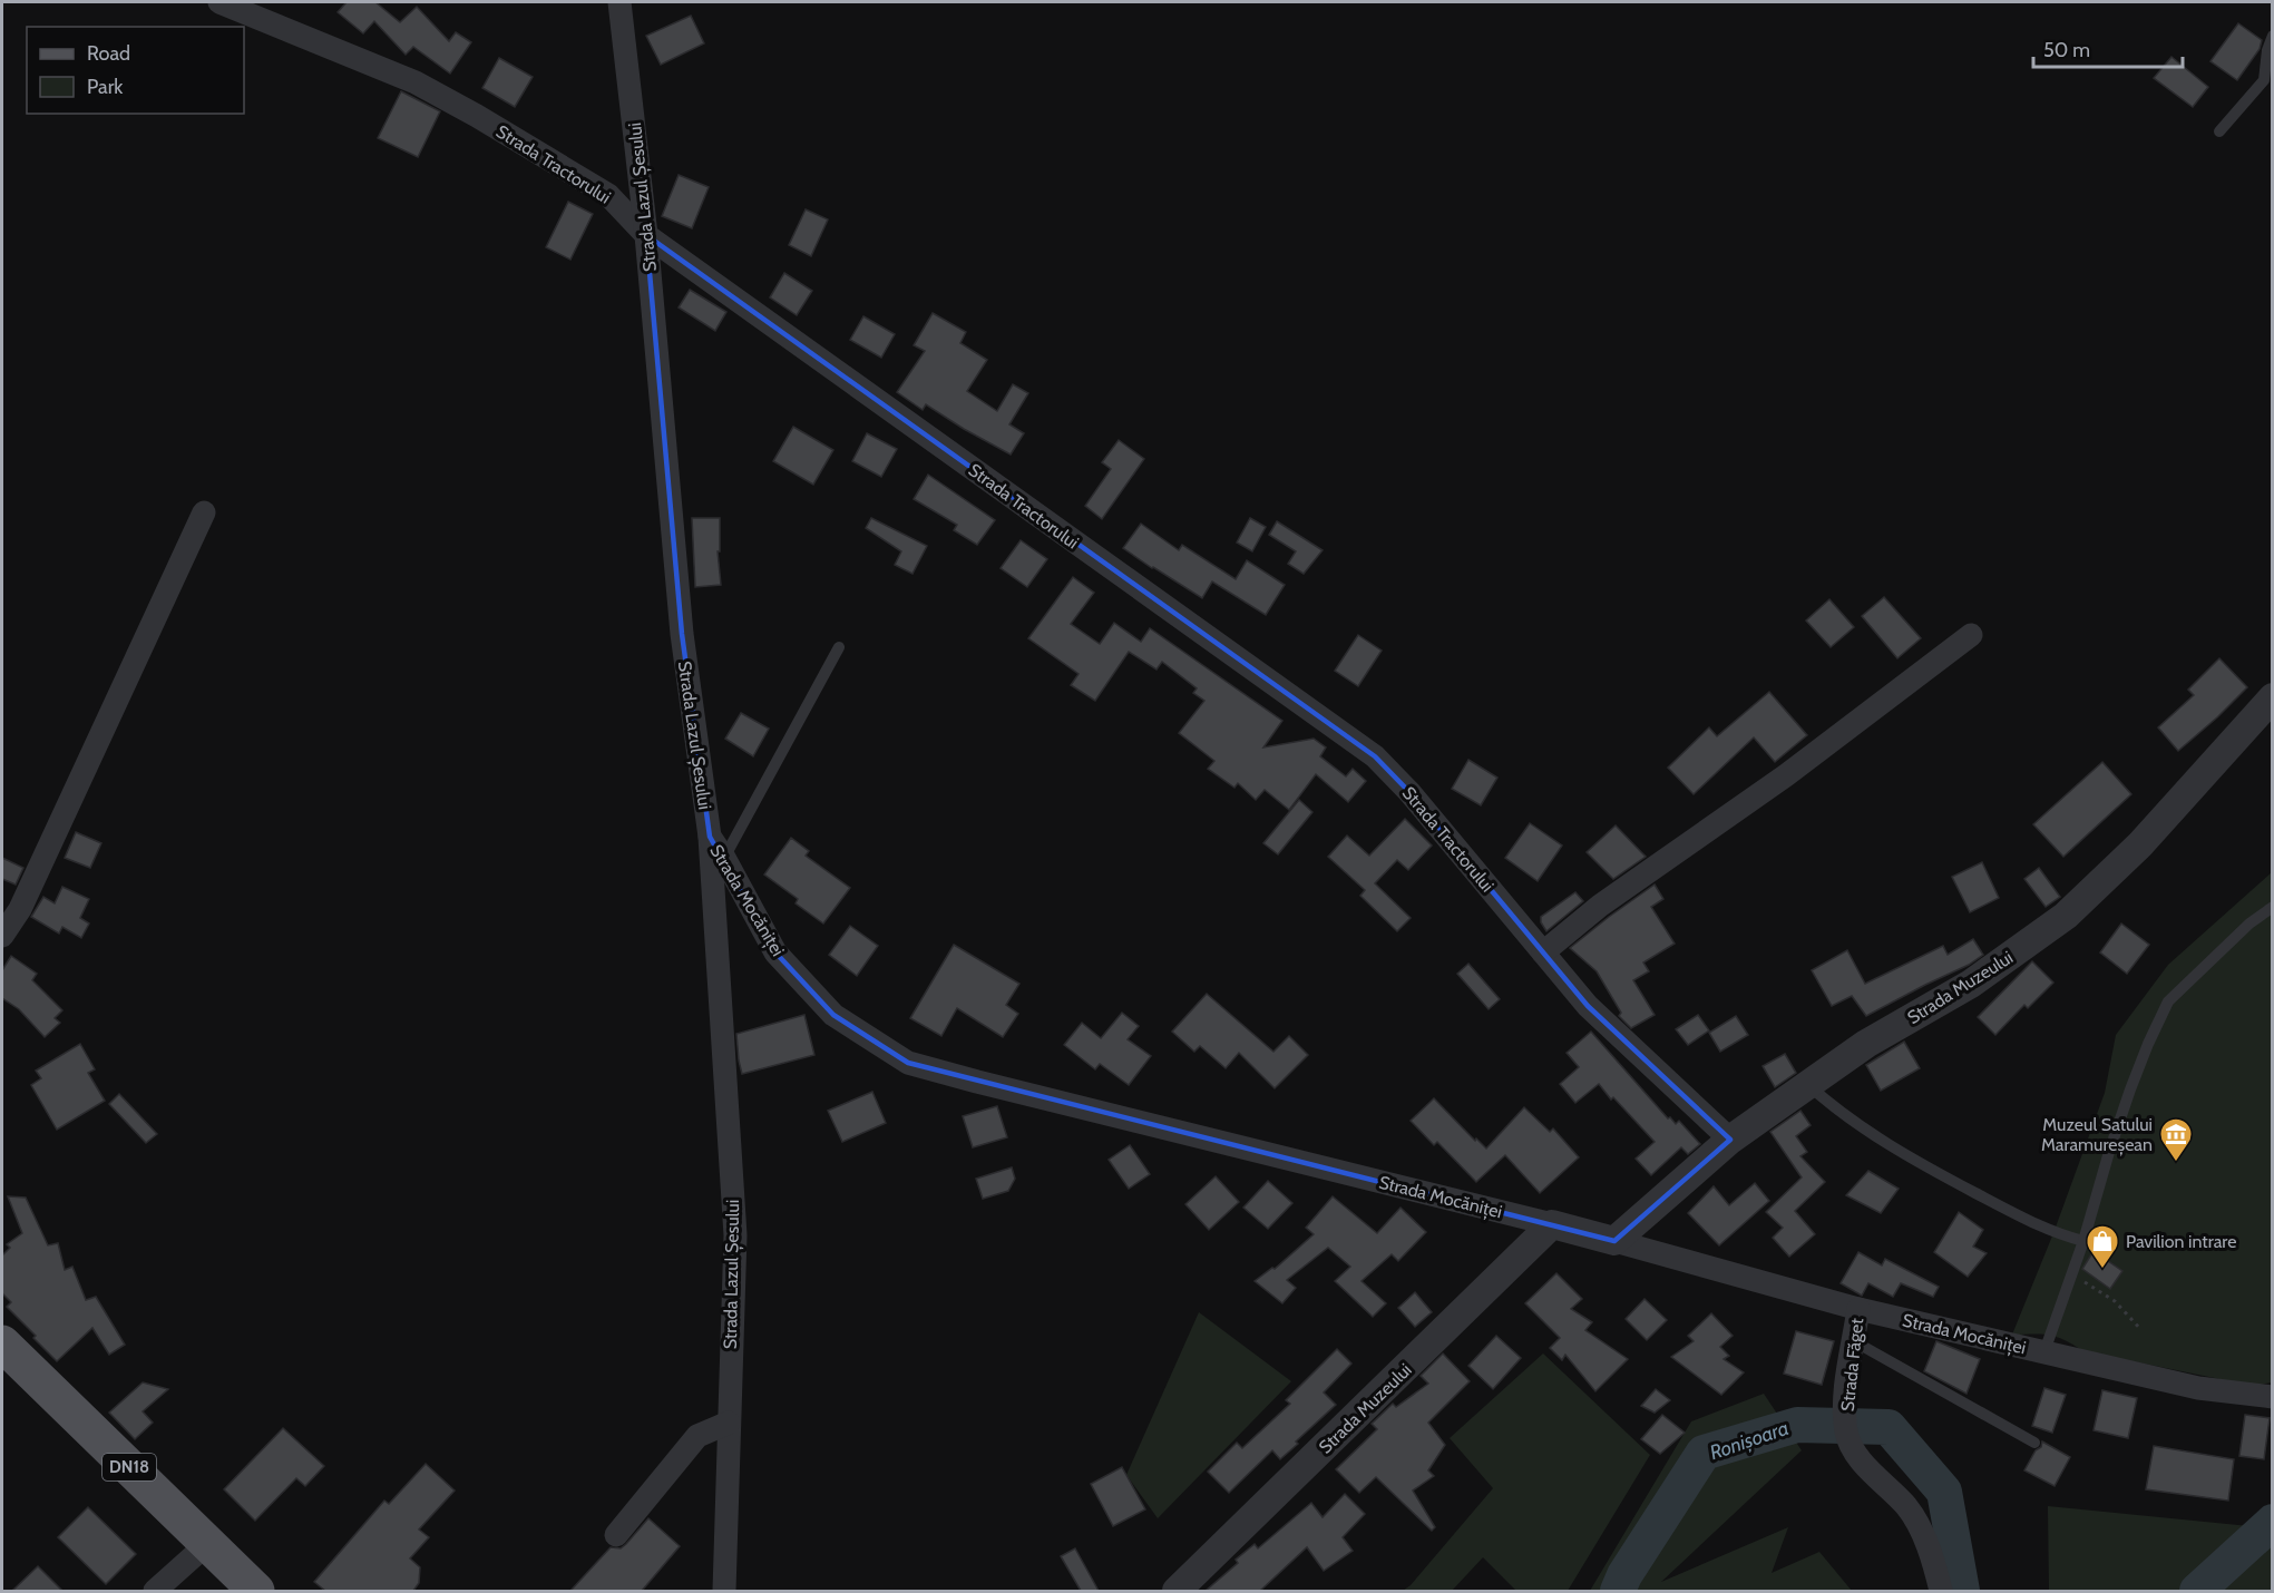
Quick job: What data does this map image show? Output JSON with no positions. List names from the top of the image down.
{
  "streets": {
    "main road": ["DN18"],
    "street": [
      "Strada Tractorului",
      "Strada Lazul Șesului",
      "Strada Mocăniței",
      "Strada Muzeului",
      "Strada Făget"
    ]
  },
  "crossings": [
    ["Strada Tractorului", "Strada Lazul Șesului"],
    ["Strada Tractorului", "Strada Muzeului"],
    ["Strada Lazul Șesului", "Strada Mocăniței"],
    ["Strada Mocăniței", "Strada Muzeului"],
    ["Strada Mocăniței", "Strada Făget"]
  ],
  "water": ["Ronișoara"],
  "places": {
    "museum": ["Muzeul Satului Maramureșean"],
    "shop": ["Pavilion intrare"]
  },
  "legend": ["Road", "Park"],
  "scale_bar": "50 m"
}
